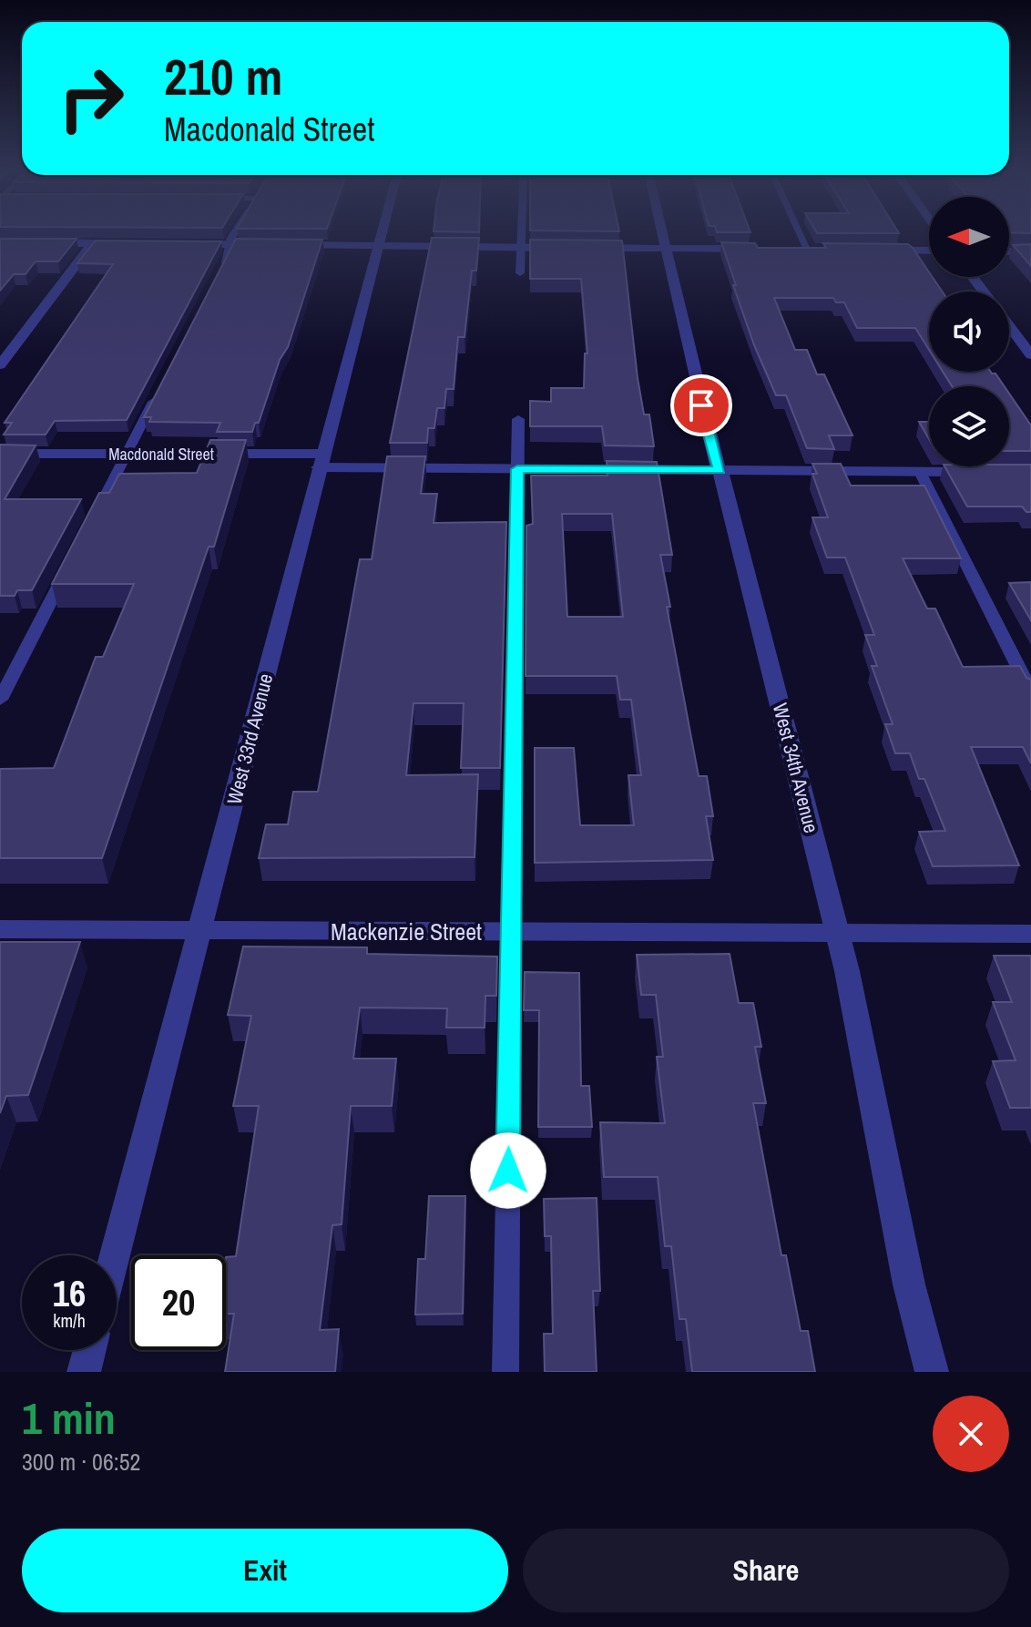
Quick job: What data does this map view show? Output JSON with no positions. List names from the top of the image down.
{
  "streets": {
    "street": [
      "Macdonald Street",
      "West 33rd Avenue",
      "West 34th Avenue",
      "Mackenzie Street"
    ]
  },
  "crossings": [
    ["Macdonald Street", "West 33rd Avenue"],
    ["Macdonald Street", "West 34th Avenue"],
    ["West 33rd Avenue", "Mackenzie Street"],
    ["West 34th Avenue", "Mackenzie Street"]
  ],
  "north": "left",
  "page": {
    "turn": ["210 m", "Macdonald Street"],
    "speed": "16 km/h",
    "limit": "20",
    "heading": ["1 min", "300 m · 06:52"],
    "buttons": ["Exit", "Share"]
  }
}
